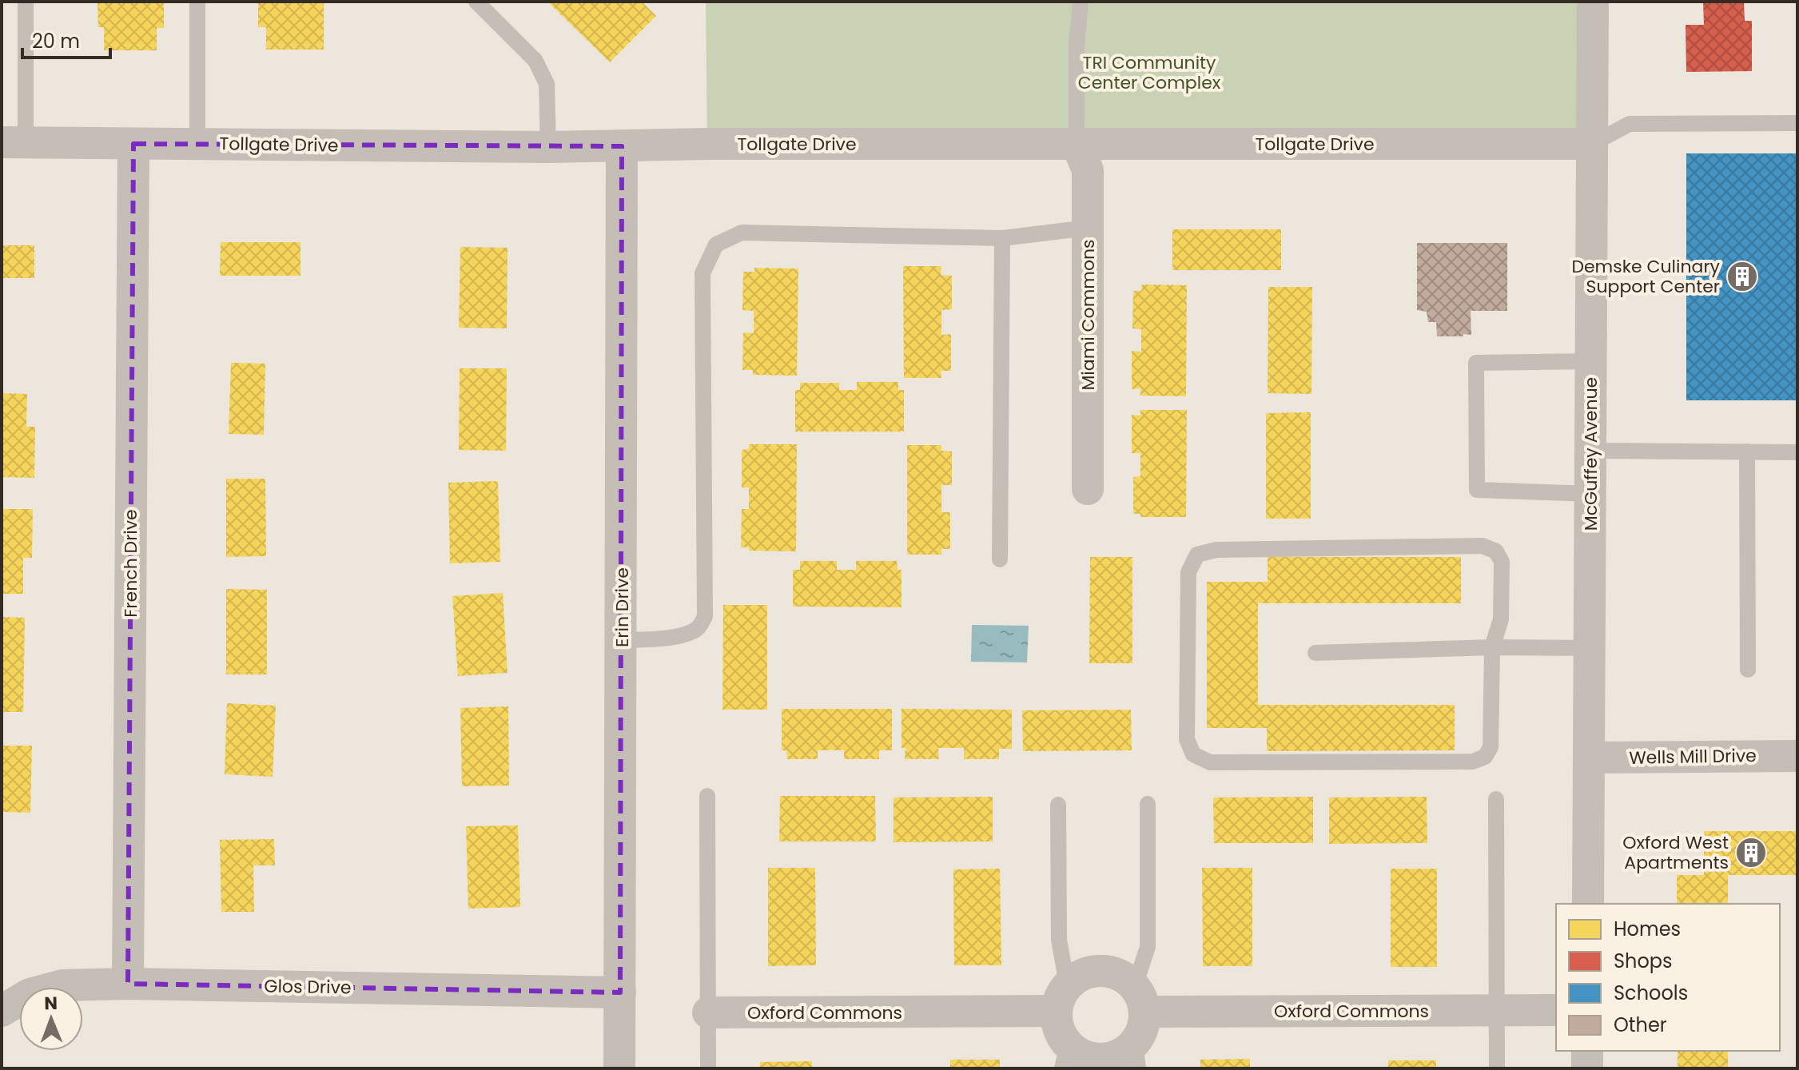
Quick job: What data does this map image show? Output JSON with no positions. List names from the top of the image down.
{
  "streets": {
    "street": [
      "Tollgate Drive",
      "Miami Commons",
      "McGuffey Avenue",
      "French Drive",
      "Erin Drive",
      "Wells Mill Drive",
      "Glos Drive",
      "Oxford Commons"
    ]
  },
  "crossings": [
    ["Tollgate Drive", "Miami Commons"],
    ["Tollgate Drive", "McGuffey Avenue"],
    ["Tollgate Drive", "French Drive"],
    ["Tollgate Drive", "Erin Drive"],
    ["McGuffey Avenue", "Wells Mill Drive"],
    ["French Drive", "Glos Drive"],
    ["Erin Drive", "Glos Drive"]
  ],
  "parks": ["TRI Community Center Complex"],
  "places": {
    "building": ["Demske Culinary Support Center", "Oxford West Apartments"]
  },
  "legend": [
    "Homes",
    "Shops",
    "Schools",
    "Other"
  ],
  "scale_bar": "20 m",
  "north": "top"
}
